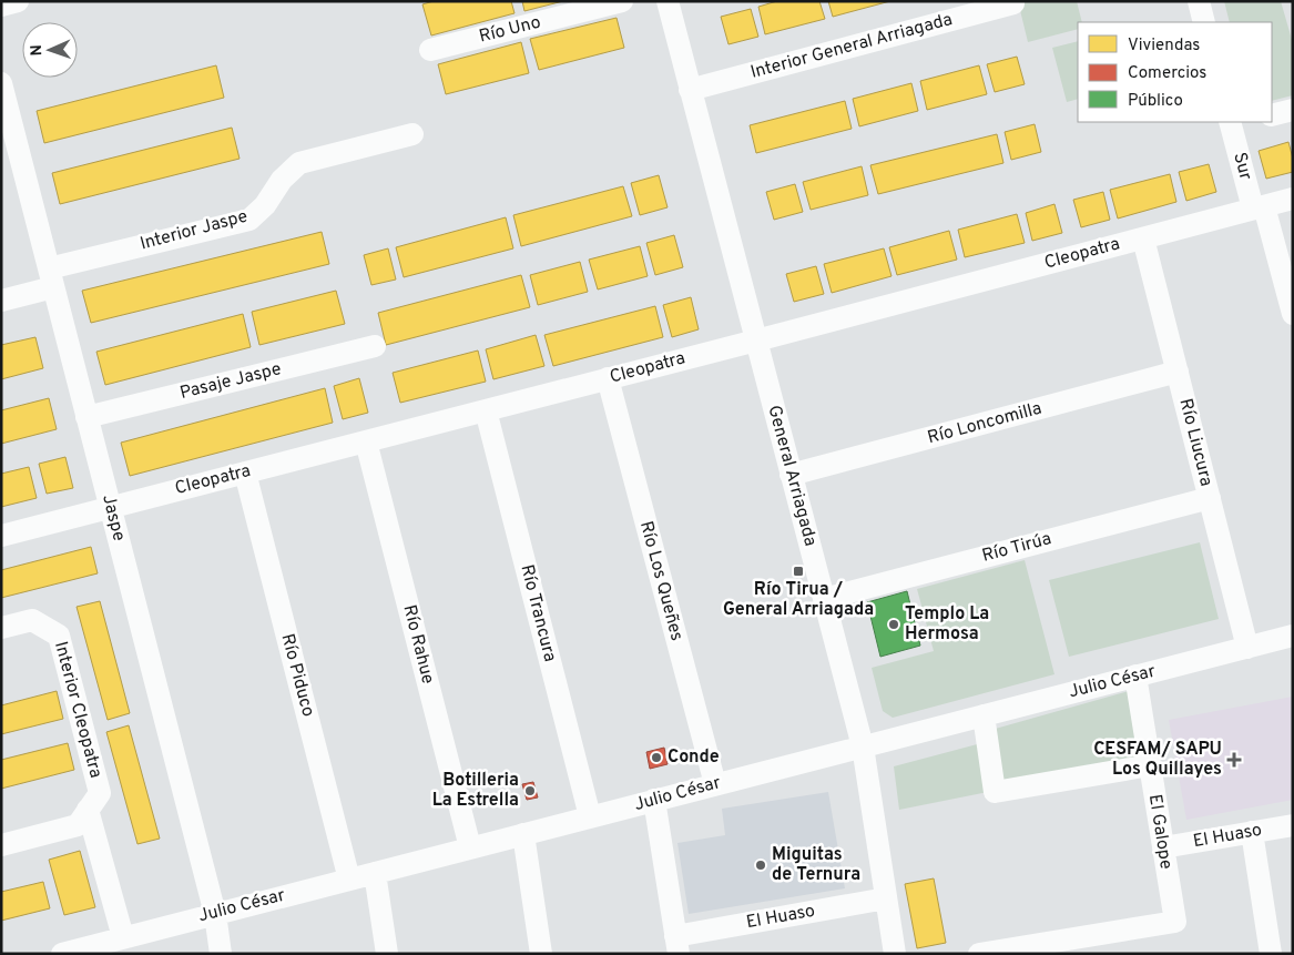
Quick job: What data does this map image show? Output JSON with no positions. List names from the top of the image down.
{
  "streets": {
    "street": [
      "Río Uno",
      "Interior General Arriagada",
      "Sur",
      "Interior Jaspe",
      "Cleopatra",
      "Pasaje Jaspe",
      "Río Loncomilla",
      "Río Liucura",
      "General Arriagada",
      "Jaspe",
      "Río Tirúa",
      "Río Los Queñes",
      "Río Trancura",
      "Río Rahue",
      "Río Piduco",
      "Julio César",
      "Interior Cleopatra",
      "El Galope",
      "El Huaso"
    ]
  },
  "crossings": [
    ["Interior General Arriagada", "General Arriagada"],
    ["Sur", "Cleopatra"],
    ["Interior Jaspe", "Jaspe"],
    ["Cleopatra", "Río Liucura"],
    ["Cleopatra", "General Arriagada"],
    ["Cleopatra", "Jaspe"],
    ["Cleopatra", "Río Los Queñes"],
    ["Cleopatra", "Río Trancura"],
    ["Cleopatra", "Río Rahue"],
    ["Cleopatra", "Río Piduco"],
    ["Pasaje Jaspe", "Jaspe"],
    ["Río Loncomilla", "Río Liucura"],
    ["Río Loncomilla", "General Arriagada"],
    ["Río Liucura", "Río Tirúa"],
    ["Río Liucura", "Julio César"],
    ["General Arriagada", "Río Tirúa"],
    ["General Arriagada", "Julio César"],
    ["General Arriagada", "El Huaso"],
    ["Jaspe", "Julio César"],
    ["Río Los Queñes", "Julio César"],
    ["Río Trancura", "Julio César"],
    ["Río Rahue", "Julio César"],
    ["Río Piduco", "Julio César"],
    ["Julio César", "El Galope"],
    ["El Galope", "El Huaso"]
  ],
  "places": {
    "transit": ["Río Tirua / General Arriagada"],
    "other": [
      "Templo La Hermosa",
      "Conde",
      "Botilleria La Estrella",
      "Miguitas de Ternura"
    ],
    "health": ["CESFAM/ SAPU Los Quillayes"]
  },
  "legend": ["Viviendas", "Comercios", "Público"],
  "north": "left"
}
